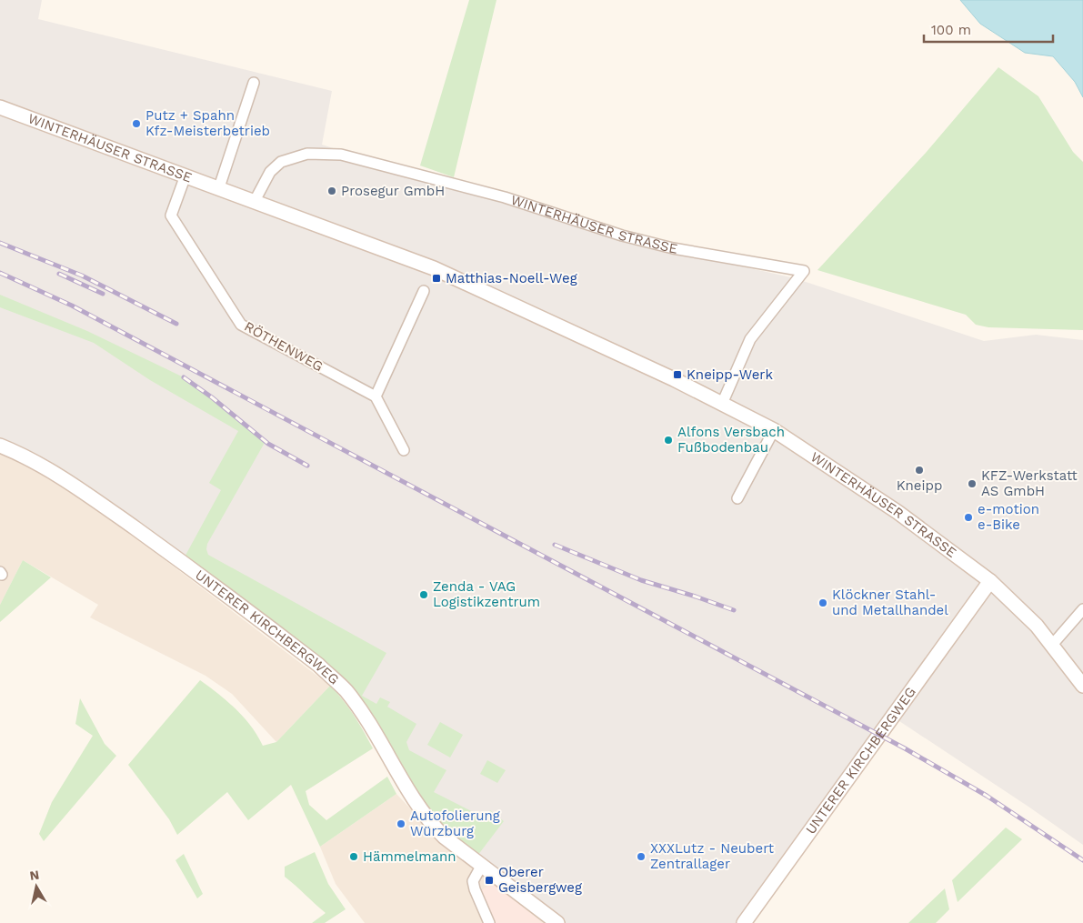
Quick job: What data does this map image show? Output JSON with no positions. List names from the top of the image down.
{
  "streets": {
    "main road": ["WINTERHÄUSER STRASSE", "UNTERER KIRCHBERGWEG"],
    "street": ["RÖTHENWEG"]
  },
  "crossings": [
    ["WINTERHÄUSER STRASSE", "RÖTHENWEG"],
    ["WINTERHÄUSER STRASSE", "UNTERER KIRCHBERGWEG"]
  ],
  "places": {
    "other": [
      "Putz + Spahn Kfz-Meisterbetrieb",
      "Prosegur GmbH",
      "Alfons Versbach Fußbodenbau",
      "Kneipp",
      "KFZ-Werkstatt AS GmbH",
      "e-motion e-Bike",
      "Zenda - VAG Logistikzentrum",
      "Klöckner Stahl- und Metallhandel",
      "Autofolierung Würzburg",
      "Hämmelmann",
      "XXXLutz - Neubert Zentrallager"
    ],
    "transit": ["Matthias-Noell-Weg", "Kneipp-Werk", "Oberer Geisbergweg"]
  },
  "scale_bar": "100 m",
  "north": "top"
}
